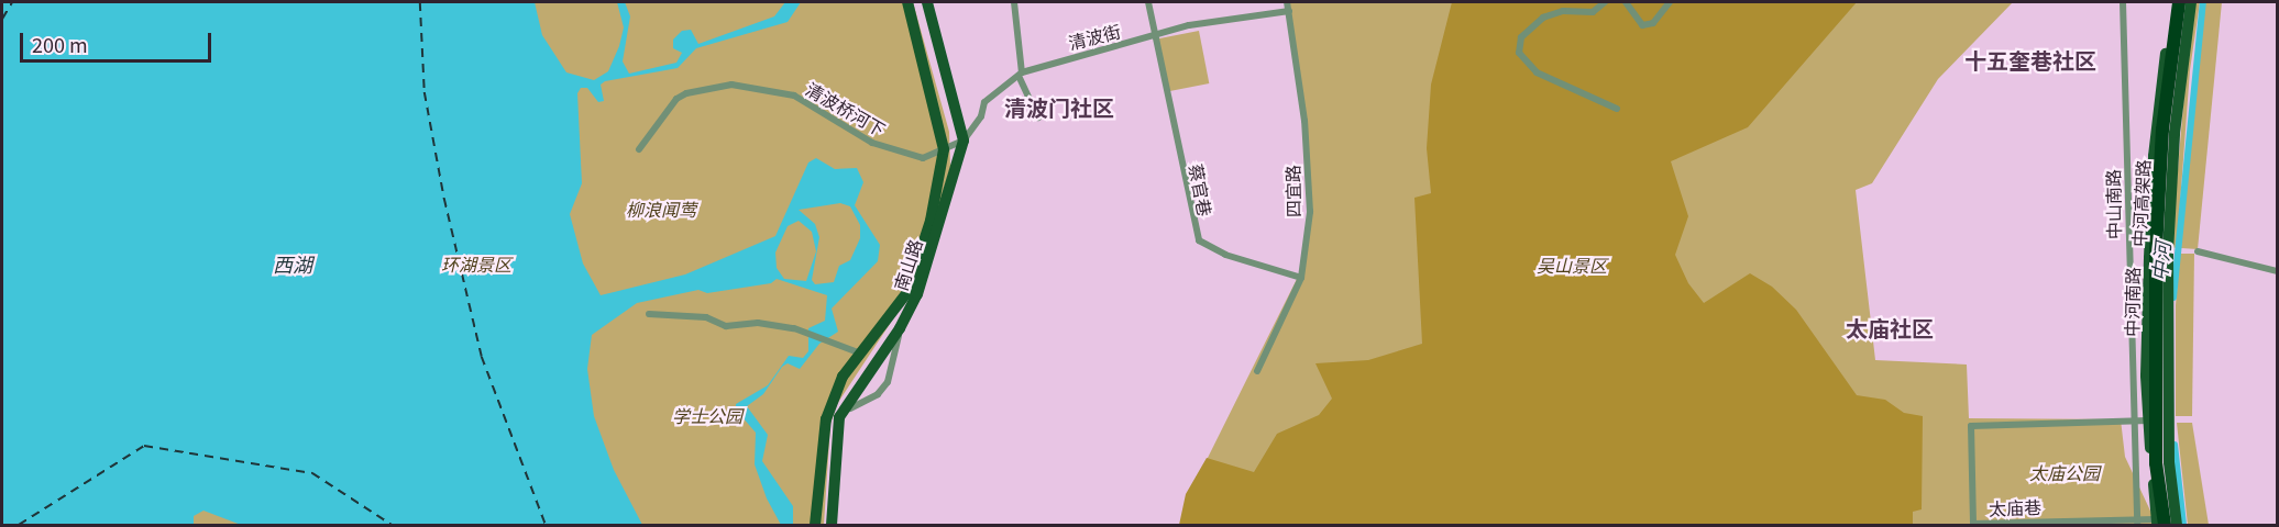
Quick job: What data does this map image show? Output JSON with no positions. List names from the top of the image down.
{
  "streets": {
    "highway": ["中河高架路"],
    "main road": ["南山路", "中河南路"],
    "street": [
      "清波街",
      "清波桥河下",
      "蔡官巷",
      "四宜路",
      "中山南路",
      "太庙巷"
    ]
  },
  "crossings": [
    ["清波街", "蔡官巷"],
    ["清波街", "四宜路"],
    ["清波街", "南山路"],
    ["清波桥河下", "南山路"],
    ["蔡官巷", "四宜路"],
    ["中河高架路", "中河南路"],
    ["中河高架路", "太庙巷"],
    ["中山南路", "太庙巷"],
    ["中河南路", "太庙巷"]
  ],
  "districts": ["十五奎巷社区", "清波门社区", "太庙社区"],
  "water": ["中河", "西湖"],
  "parks": [
    "柳浪闻莺",
    "环湖景区",
    "吴山景区",
    "学士公园",
    "太庙公园"
  ],
  "scale_bar": "200 m"
}
